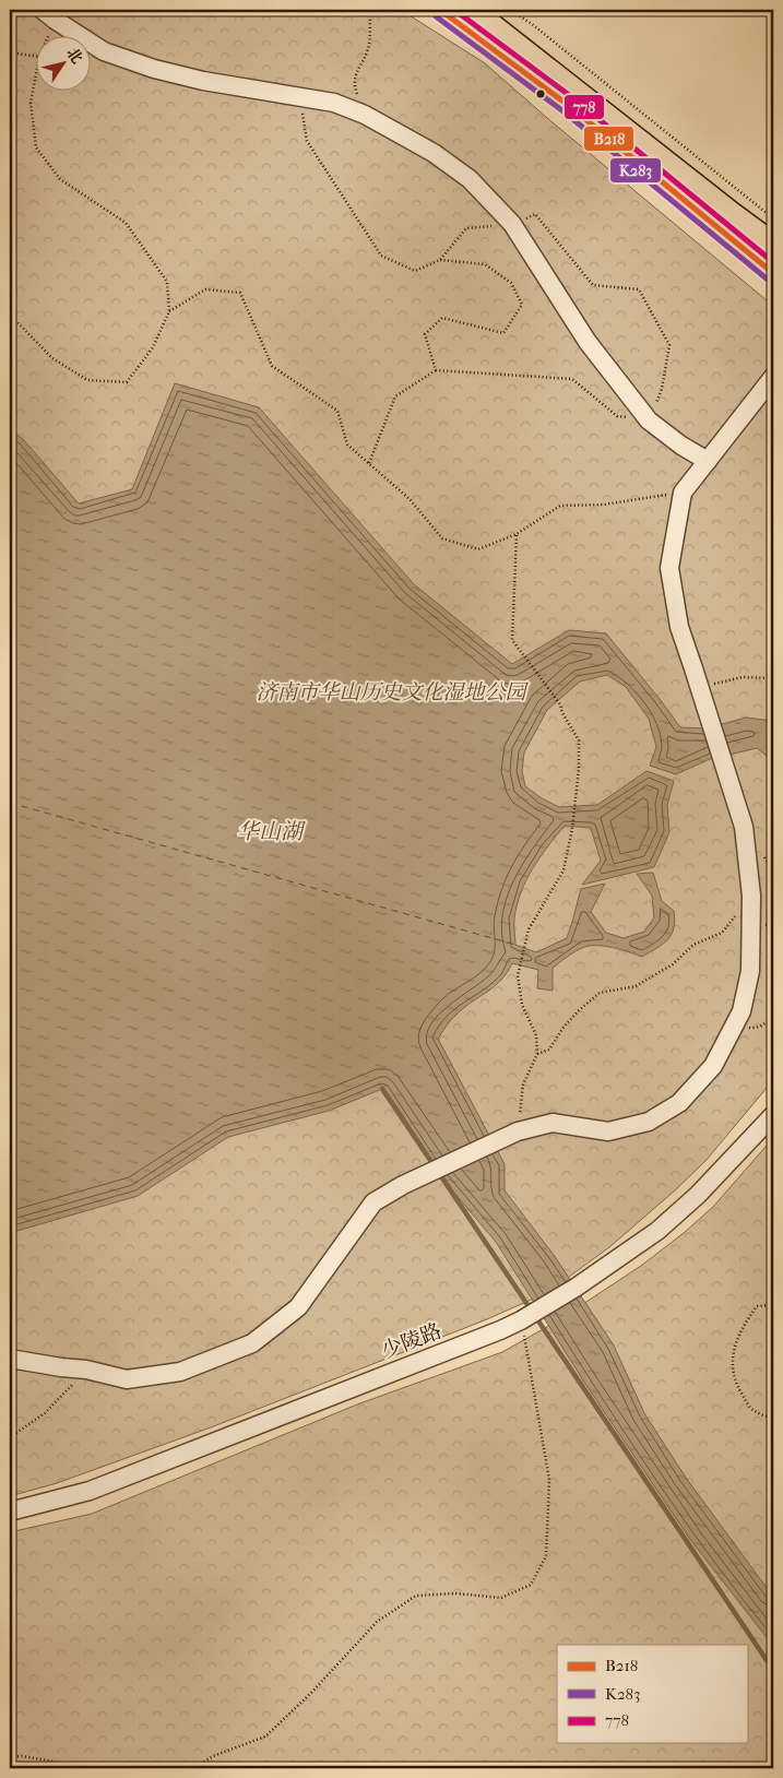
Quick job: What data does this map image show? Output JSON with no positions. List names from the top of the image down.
{
  "streets": {
    "street": ["少陵路"]
  },
  "water": ["华山湖"],
  "parks": ["济南市华山历史文化湿地公园"],
  "lines": ["transit line B218", "transit line 778", "transit line K283"],
  "legend": ["B218", "K283", "778"],
  "north": "top right"
}
